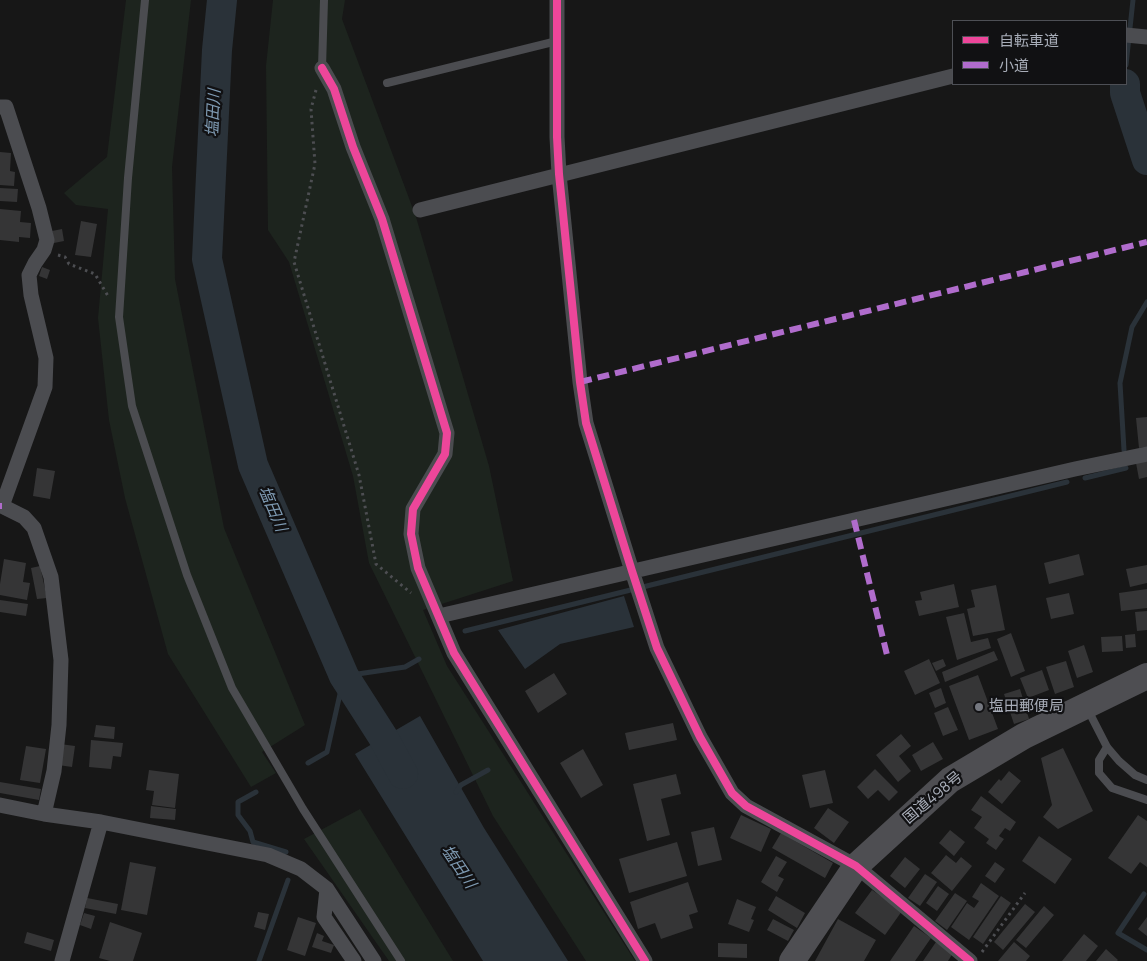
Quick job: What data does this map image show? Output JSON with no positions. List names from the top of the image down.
{
  "streets": {
    "highway": ["国道498号"]
  },
  "water": ["塩田川"],
  "places": ["塩田郵便局"],
  "legend": ["自転車道", "小道"]
}
